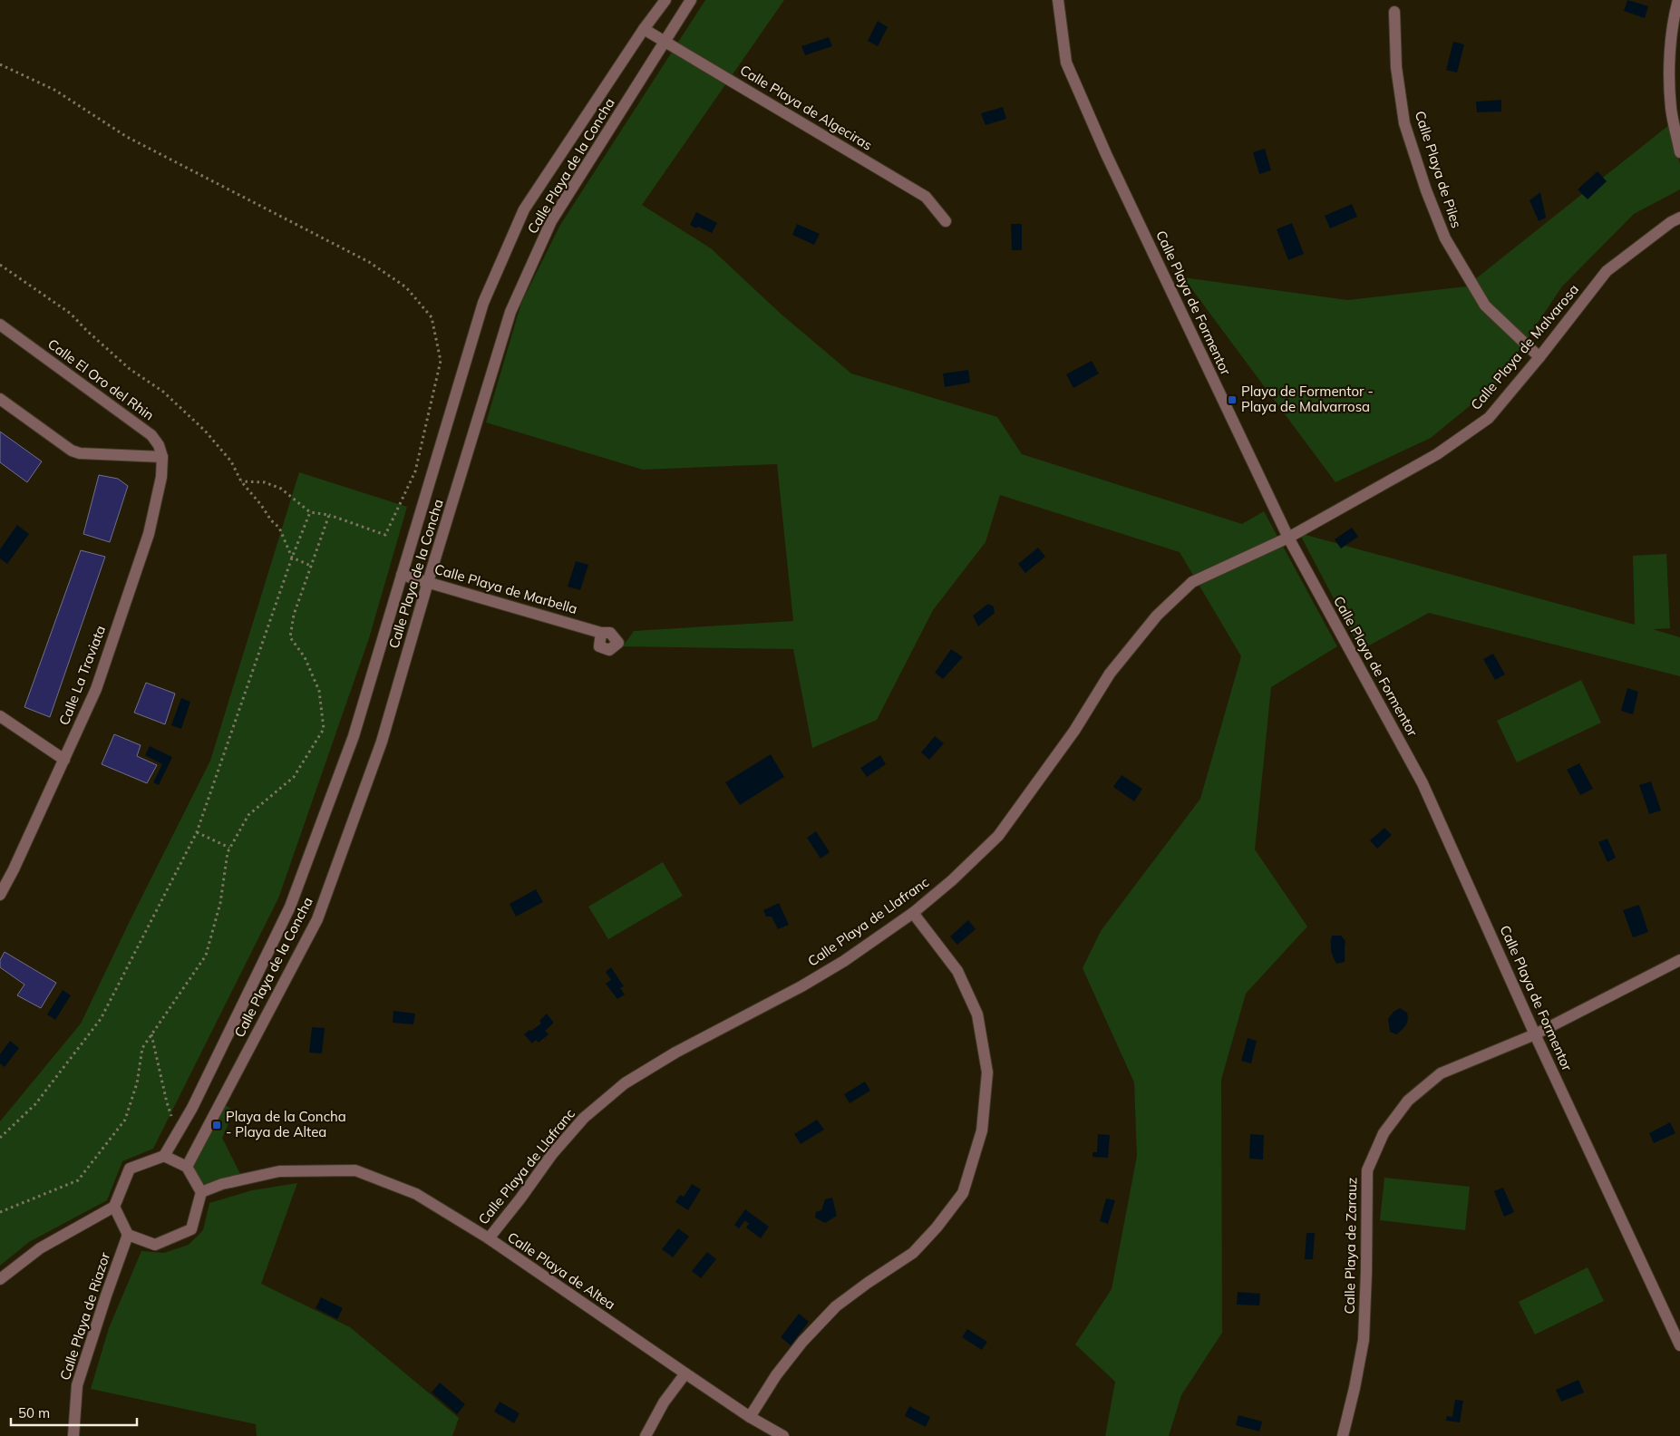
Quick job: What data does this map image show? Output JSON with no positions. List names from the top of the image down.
{
  "streets": {
    "street": [
      "Calle Playa de Algeciras",
      "Calle Playa de la Concha",
      "Calle Playa de Piles",
      "Calle Playa de Formentor",
      "Calle Playa de Malvarosa",
      "Calle El Oro del Rhin",
      "Calle Playa de Marbella",
      "Calle La Traviata",
      "Calle Playa de Llafranc",
      "Calle Playa de Zarauz",
      "Calle Playa de Altea",
      "Calle Playa de Riazor"
    ]
  },
  "crossings": [
    ["Calle Playa de Algeciras", "Calle Playa de la Concha"],
    ["Calle Playa de la Concha", "Calle Playa de Marbella"],
    ["Calle Playa de la Concha", "Calle Playa de Altea"],
    ["Calle Playa de la Concha", "Calle Playa de Riazor"],
    ["Calle Playa de Piles", "Calle Playa de Malvarosa"],
    ["Calle Playa de Formentor", "Calle Playa de Malvarosa"],
    ["Calle Playa de Formentor", "Calle Playa de Llafranc"],
    ["Calle Playa de Formentor", "Calle Playa de Zarauz"],
    ["Calle Playa de Malvarosa", "Calle Playa de Llafranc"],
    ["Calle El Oro del Rhin", "Calle La Traviata"],
    ["Calle Playa de Llafranc", "Calle Playa de Altea"],
    ["Calle Playa de Altea", "Calle Playa de Riazor"]
  ],
  "places": {
    "transit": ["Playa de Formentor - Playa de Malvarrosa", "Playa de la Concha - Playa de Altea"]
  },
  "scale_bar": "50 m"
}
